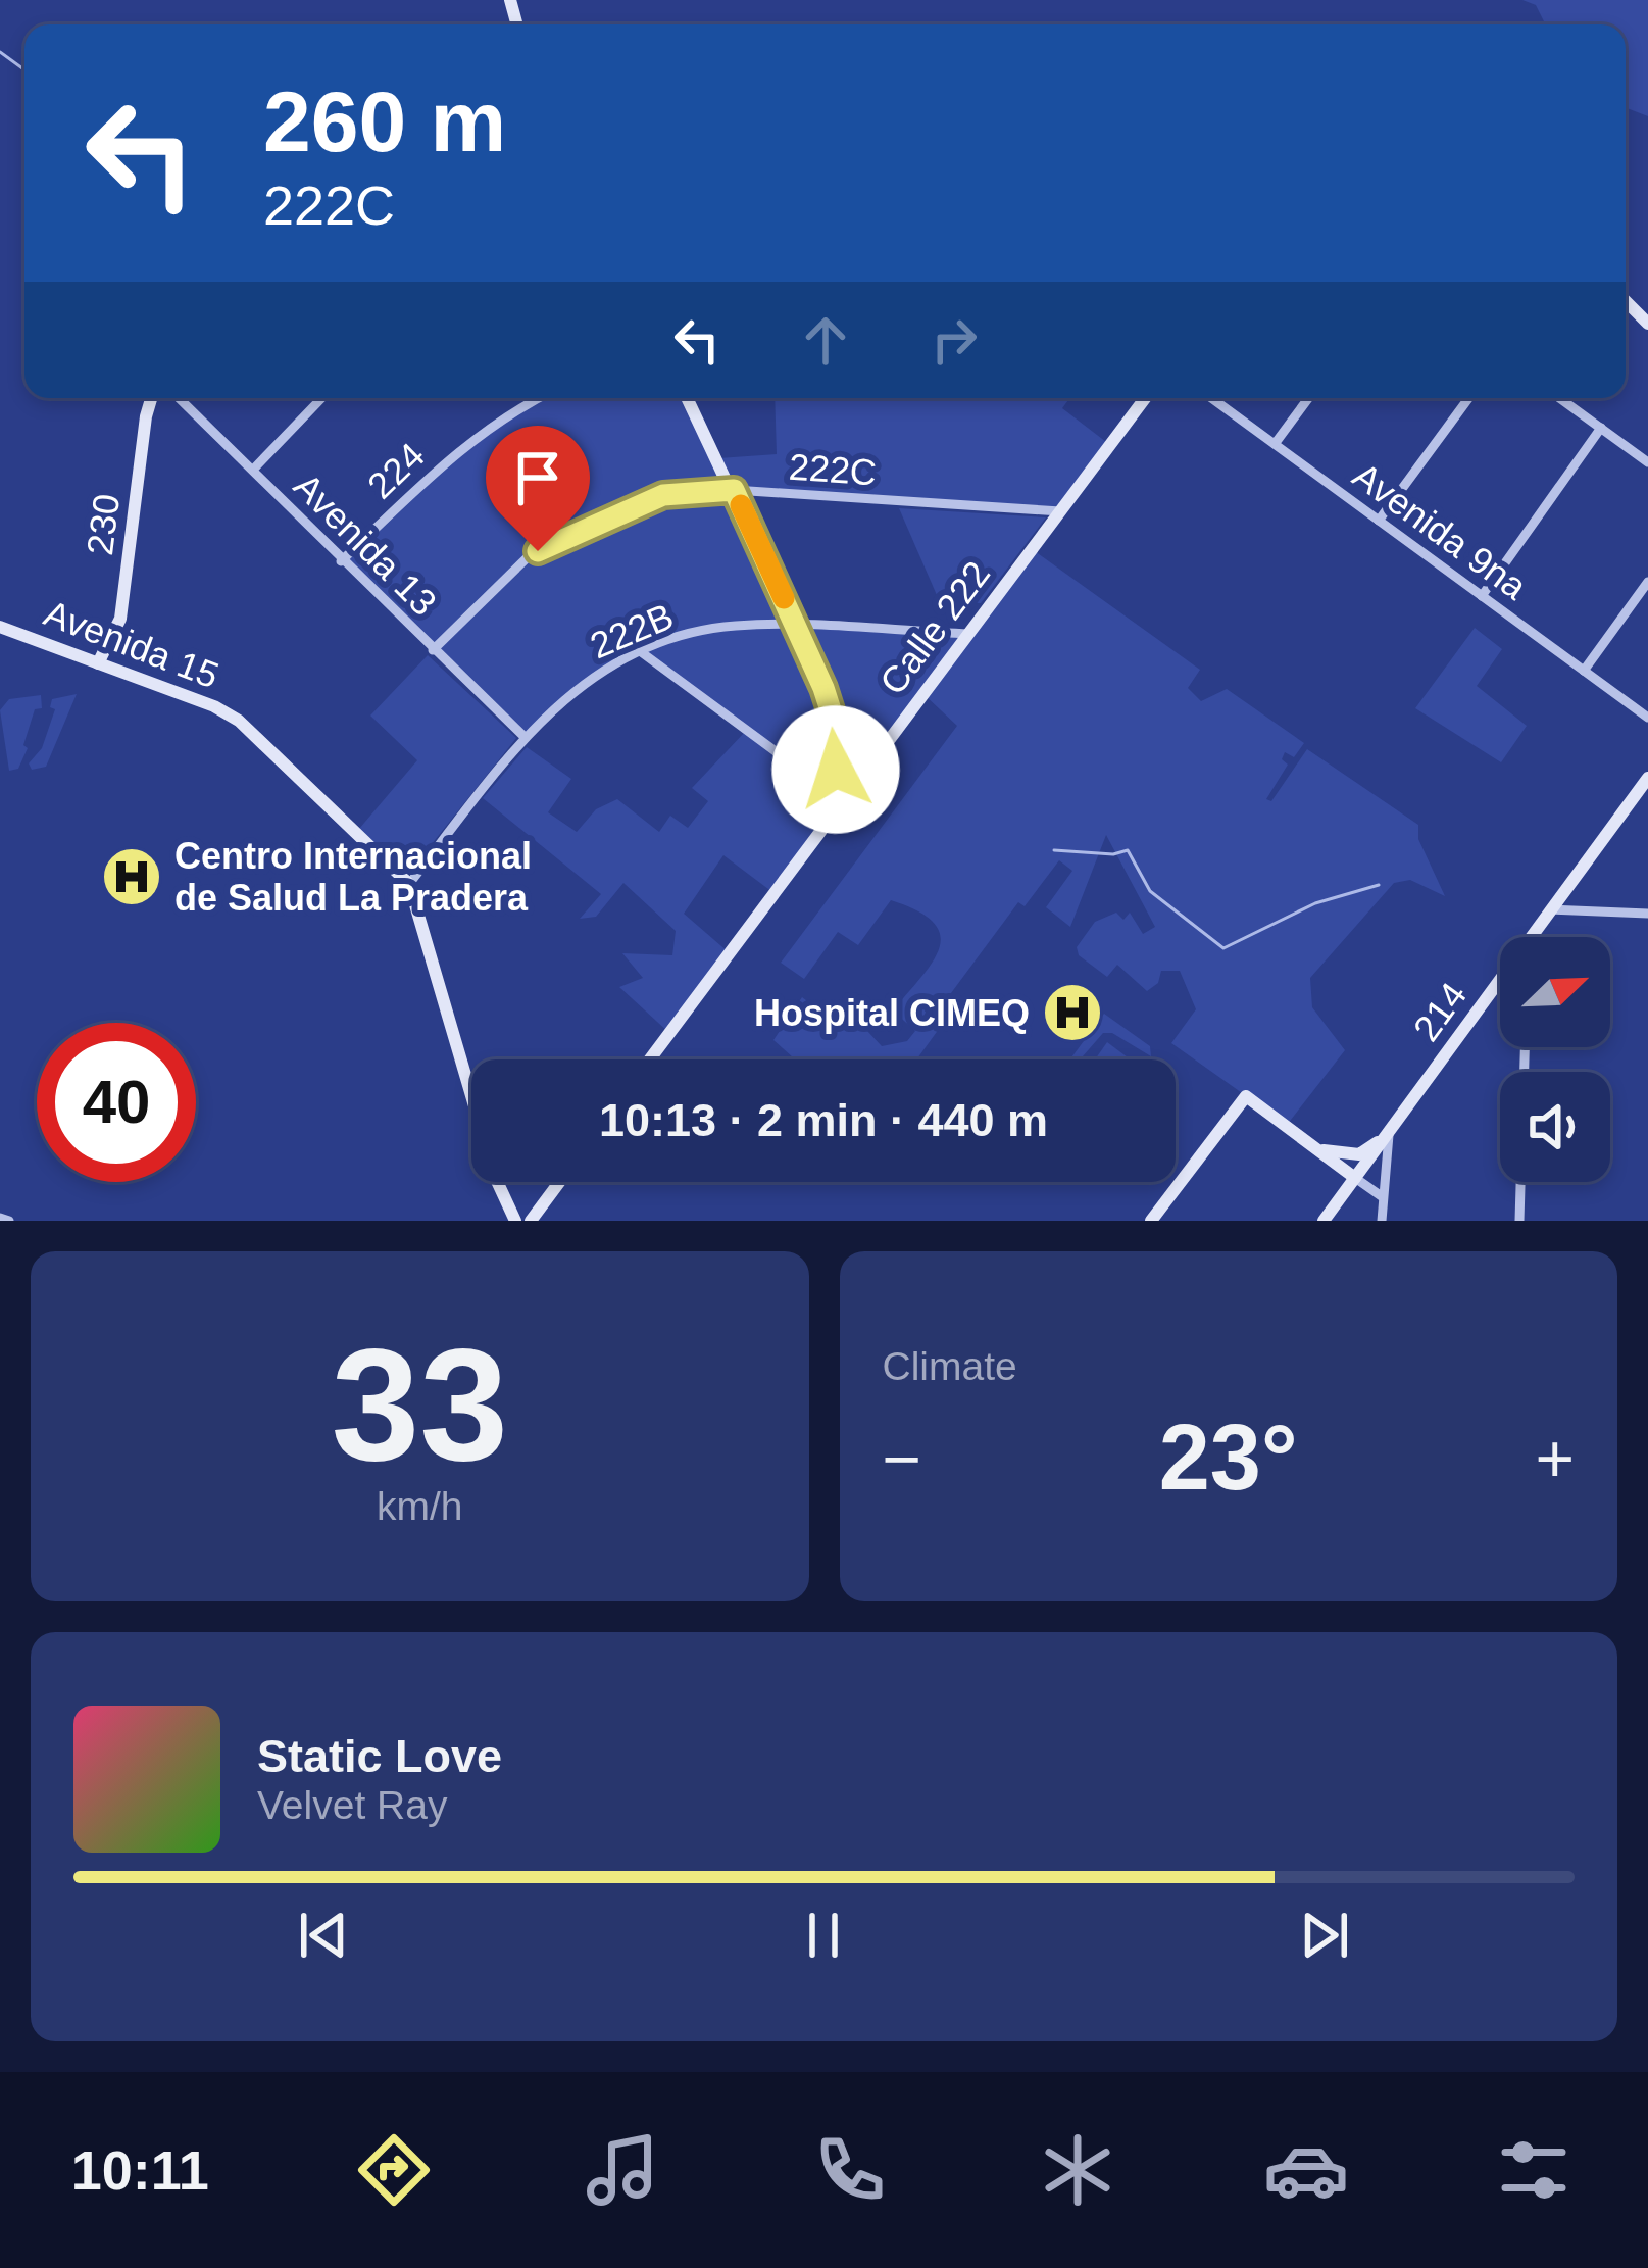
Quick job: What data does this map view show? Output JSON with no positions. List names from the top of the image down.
{
  "streets": {
    "street": [
      "222C",
      "224",
      "230",
      "Avenida 9na",
      "Avenida 13",
      "Calle 222",
      "222B",
      "Avenida 15",
      "214"
    ]
  },
  "crossings": [
    ["222C", "Avenida 13"],
    ["222C", "Calle 222"],
    ["224", "Avenida 13"],
    ["230", "Avenida 15"],
    ["Avenida 13", "222B"],
    ["Calle 222", "222B"],
    ["222B", "Avenida 15"]
  ],
  "places": {
    "hospital": ["Centro Internacional de Salud La Pradera", "Hospital CIMEQ"]
  },
  "north": "top right",
  "page": {
    "turn": ["260 m", "222C"],
    "limit": "40",
    "trip": "10:13 · 2 min · 440 m",
    "tile": [
      ["33", "km/h"],
      "Climate"
    ],
    "heat": ["−", "23°", "+"],
    "song": ["Static Love", "Velvet Ray"],
    "tabs": "10:11"
  }
}
